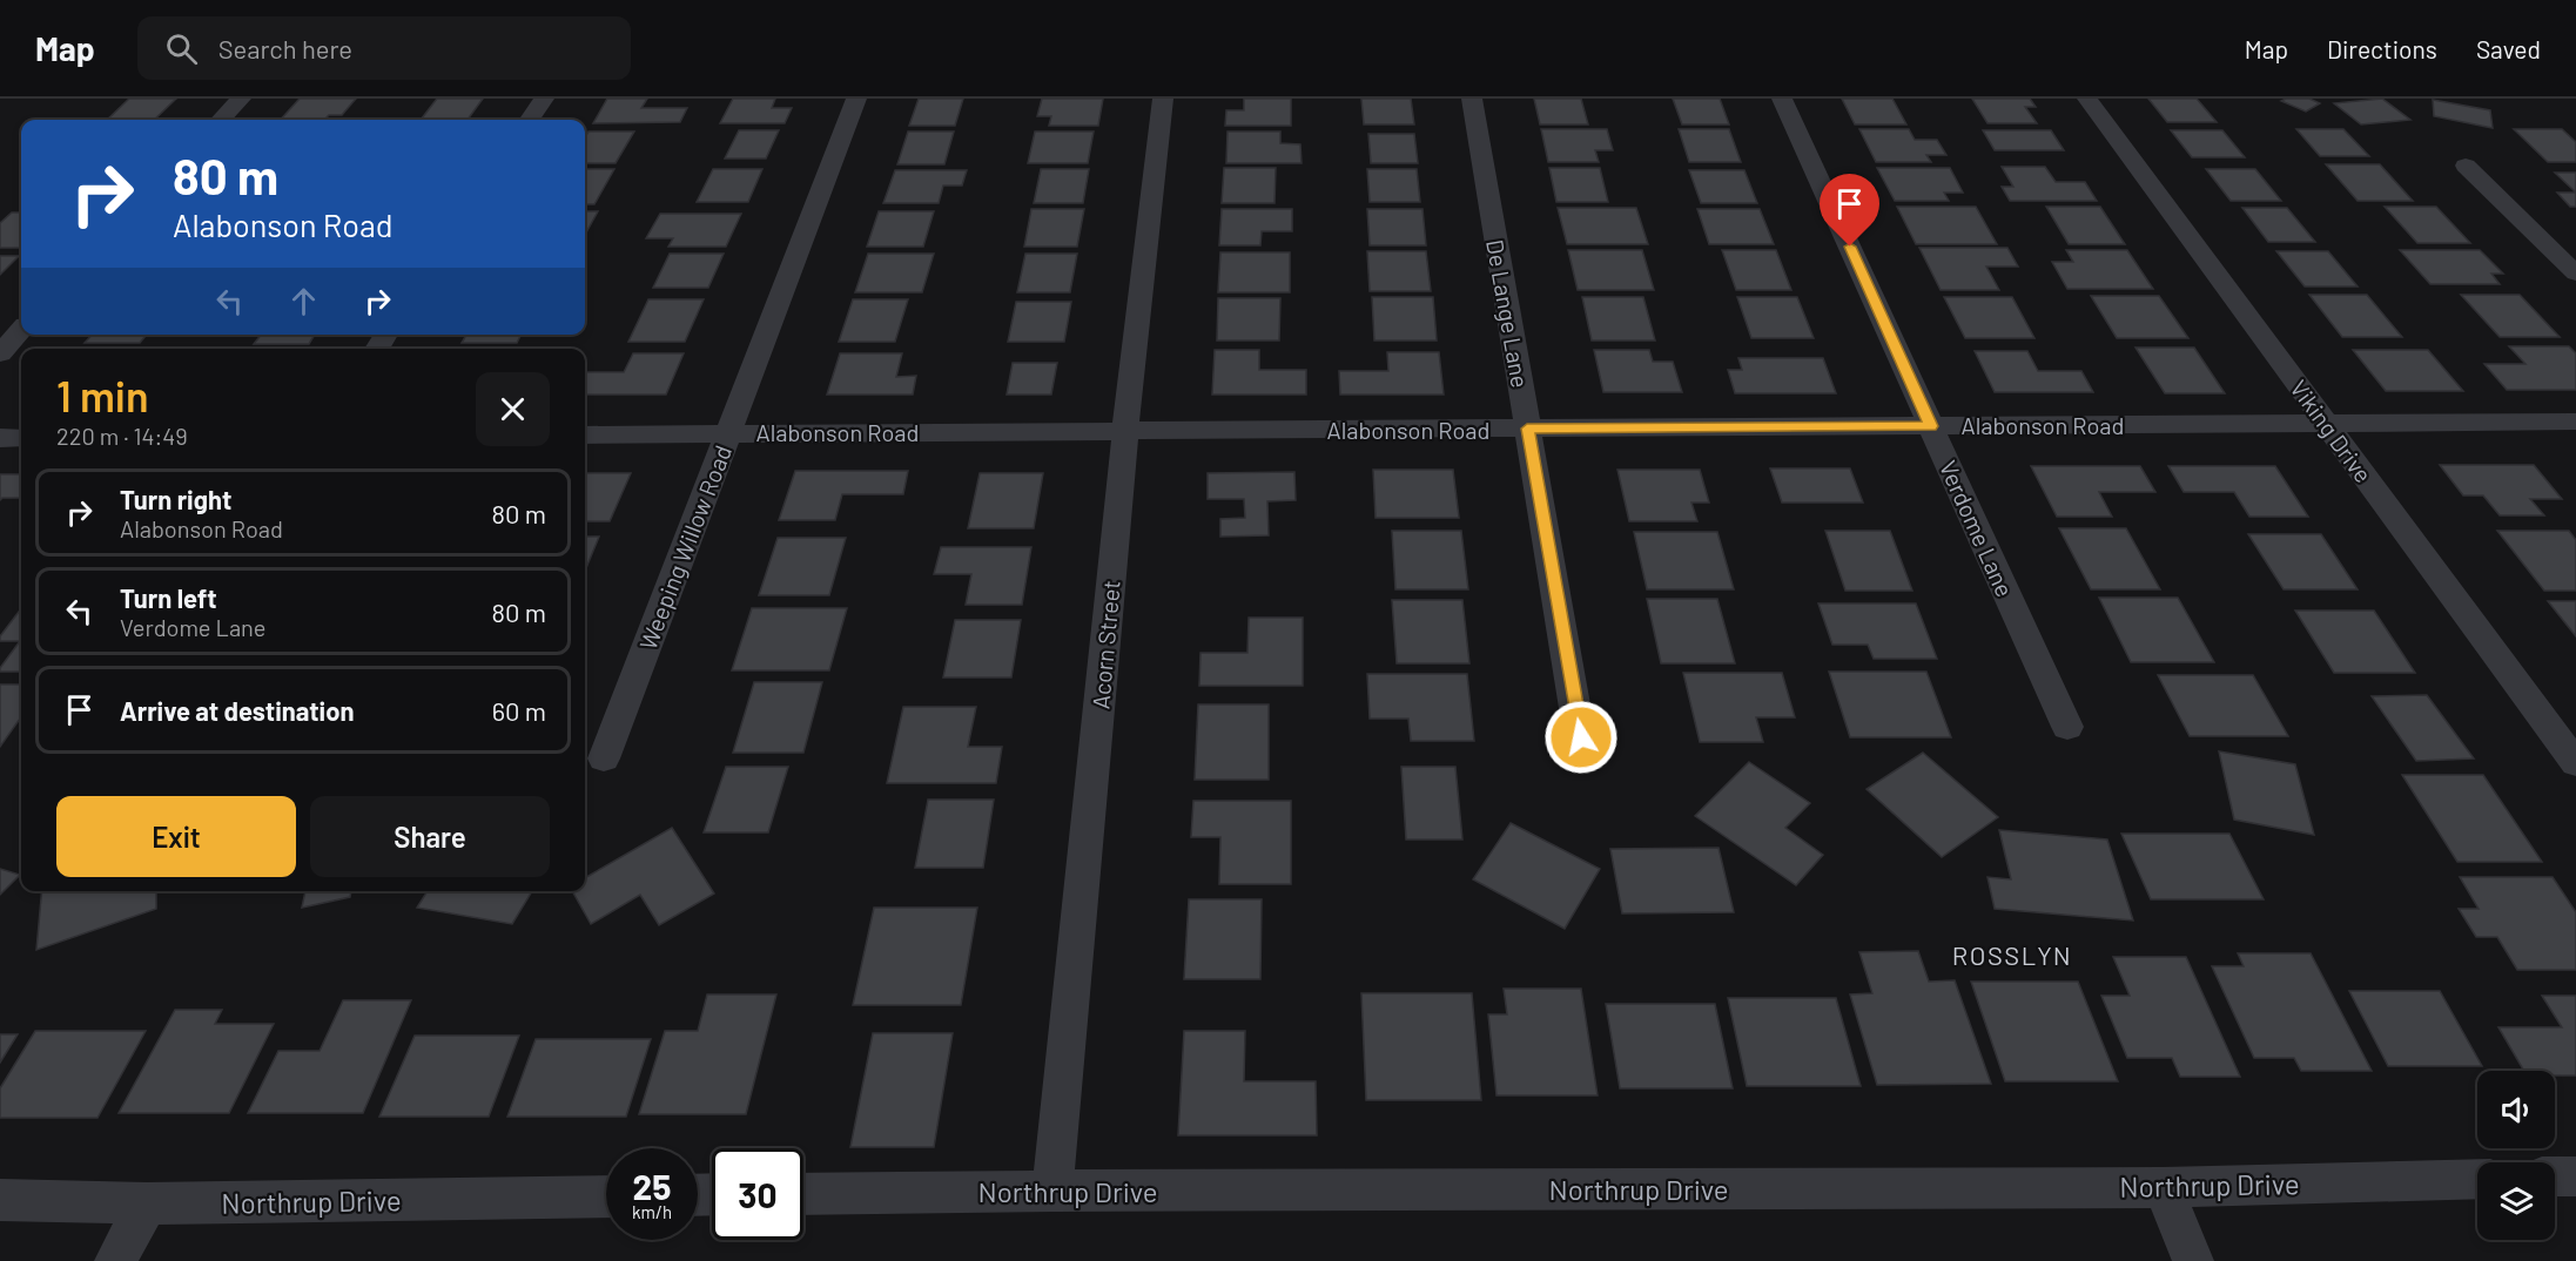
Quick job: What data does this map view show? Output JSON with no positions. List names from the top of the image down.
{
  "streets": {
    "street": [
      "De Lange Lane",
      "Alabonson Road",
      "Viking Drive",
      "Verdome Lane",
      "Weeping Willow Road",
      "Acorn Street",
      "Northrup Drive"
    ]
  },
  "crossings": [
    ["De Lange Lane", "Alabonson Road"],
    ["Alabonson Road", "Viking Drive"],
    ["Alabonson Road", "Verdome Lane"],
    ["Alabonson Road", "Weeping Willow Road"],
    ["Alabonson Road", "Acorn Street"],
    ["Acorn Street", "Northrup Drive"]
  ],
  "districts": ["ROSSLYN"],
  "page": {
    "header": "Map",
    "search": "Search here",
    "nav": ["Map", "Directions", "Saved"],
    "turn": ["80 m", "Alabonson Road"],
    "heading": ["1 min", "220 m · 14:49"],
    "list": [
      {
        "name": "Turn right",
        "note": "Alabonson Road",
        "value": "80 m"
      },
      {
        "name": "Turn left",
        "note": "Verdome Lane",
        "value": "80 m"
      },
      {
        "name": "Arrive at destination",
        "value": "60 m"
      }
    ],
    "buttons": ["Exit", "Share"],
    "speed": "25 km/h",
    "limit": "30"
  }
}
